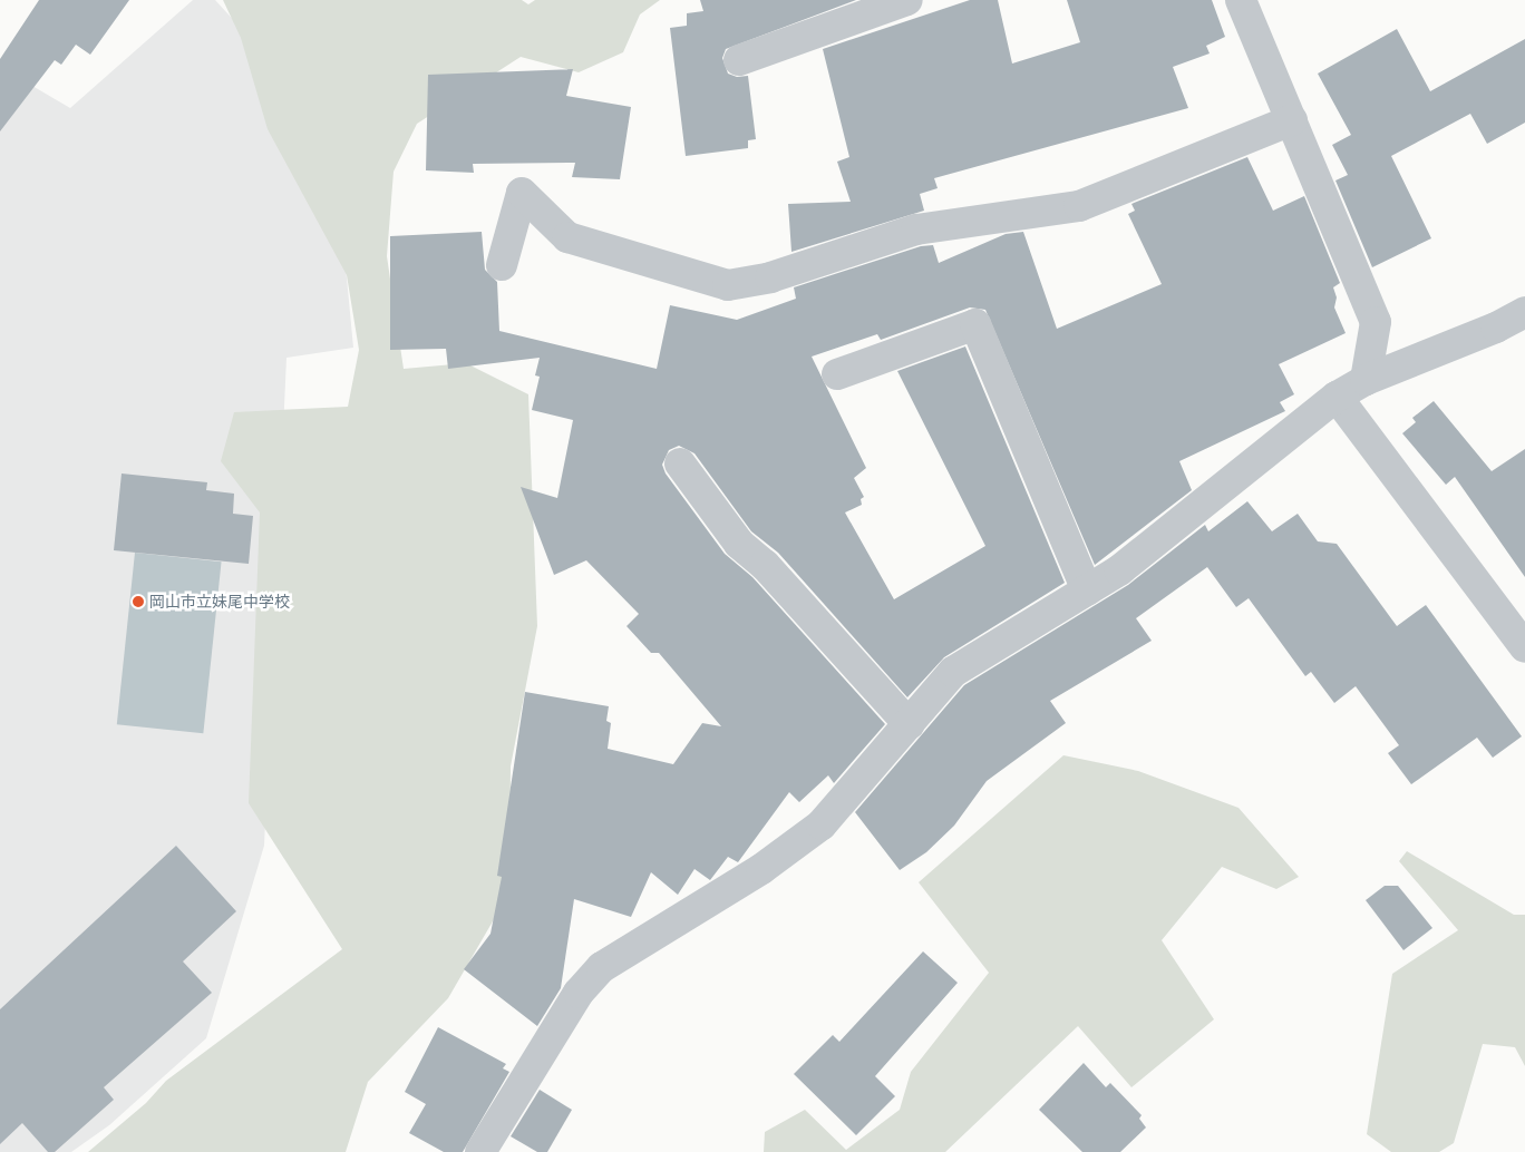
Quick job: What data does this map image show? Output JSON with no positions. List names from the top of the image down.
{
  "places": ["岡山市立妹尾中学校"]
}
